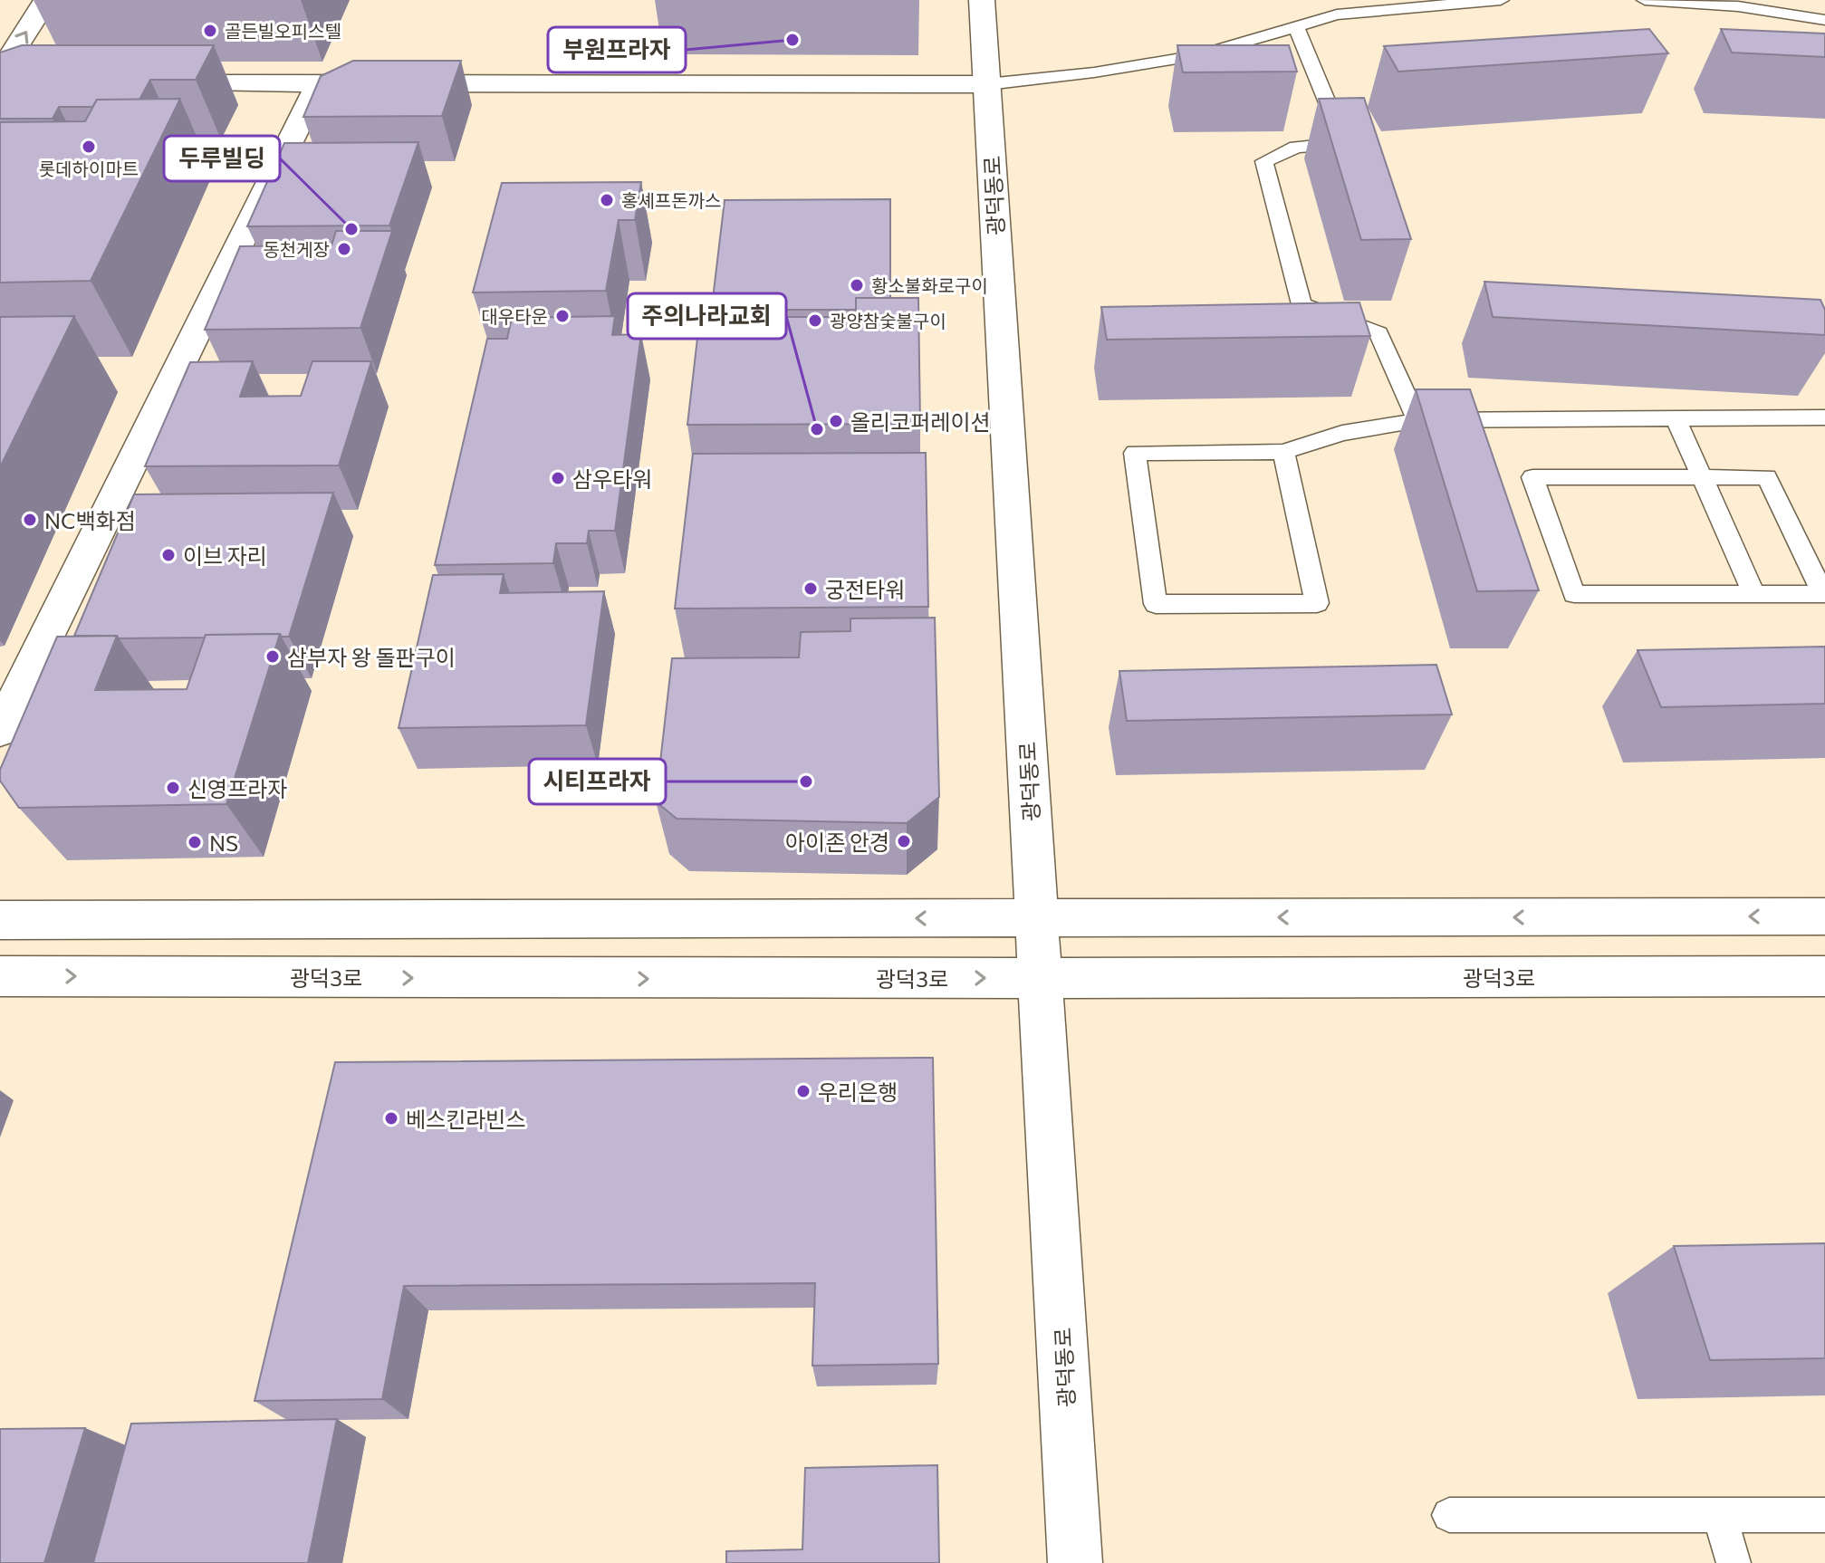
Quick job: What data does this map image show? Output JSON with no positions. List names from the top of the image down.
{
  "streets": {
    "street": ["광덕동로", "광덕3로"]
  },
  "crossings": [
    ["광덕동로", "광덕3로"]
  ],
  "places": [
    "골든빌오피스텔",
    "부원프라자",
    "롯데하이마트",
    "홍셰프돈까스",
    "두루빌딩",
    "동천게장",
    "황소불화로구이",
    "대우타운",
    "광양참숯불구이",
    "올리코퍼레이션",
    "주의나라교회",
    "삼우타워",
    "NC백화점",
    "이브 자리",
    "궁전타워",
    "삼부자 왕 돌판구이",
    "시티프라자",
    "신영프라자",
    "아이존 안경",
    "NS",
    "우리은행",
    "베스킨라빈스"
  ]
}
